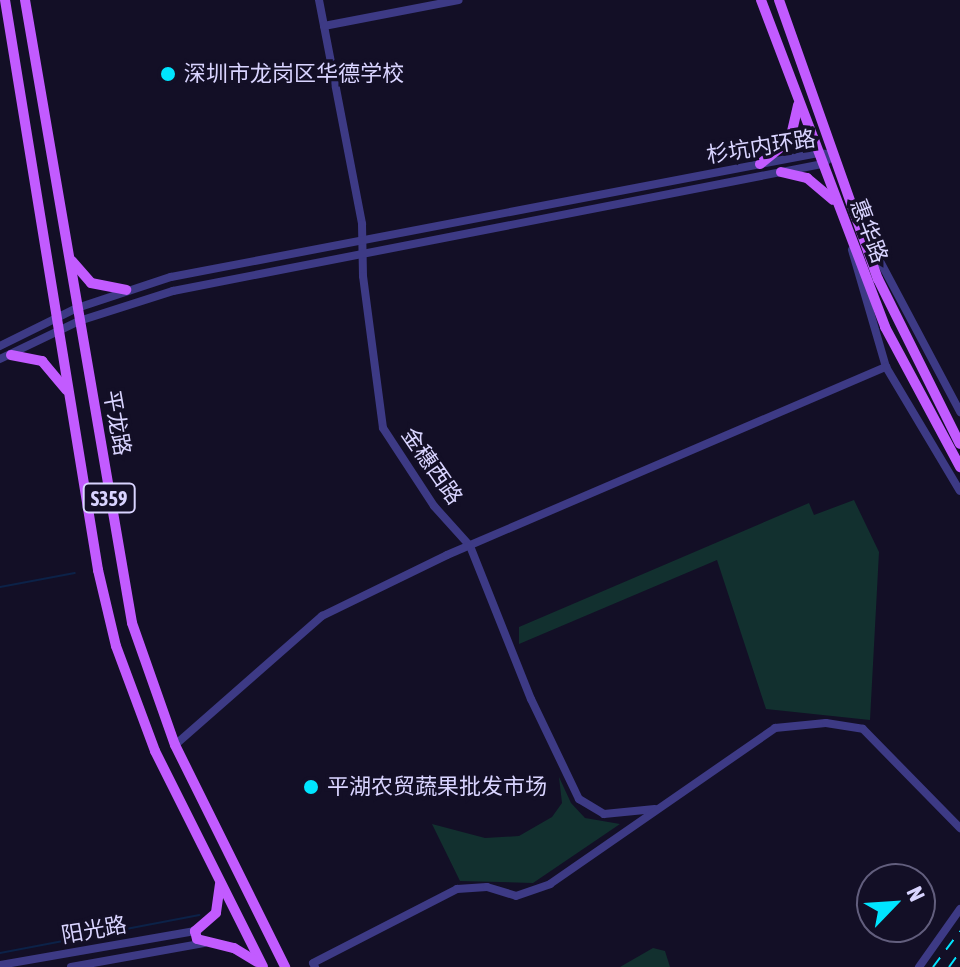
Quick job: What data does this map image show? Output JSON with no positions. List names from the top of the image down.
{
  "streets": {
    "main road": ["惠华路", "平龙路", "S359"],
    "street": ["杉坑内环路", "金穗西路", "阳光路"]
  },
  "crossings": [
    ["杉坑内环路", "惠华路"],
    ["杉坑内环路", "平龙路"],
    ["杉坑内环路", "金穗西路"]
  ],
  "places": ["深圳市龙岗区华德学校", "平湖农贸蔬果批发市场"],
  "north": "top right"
}
